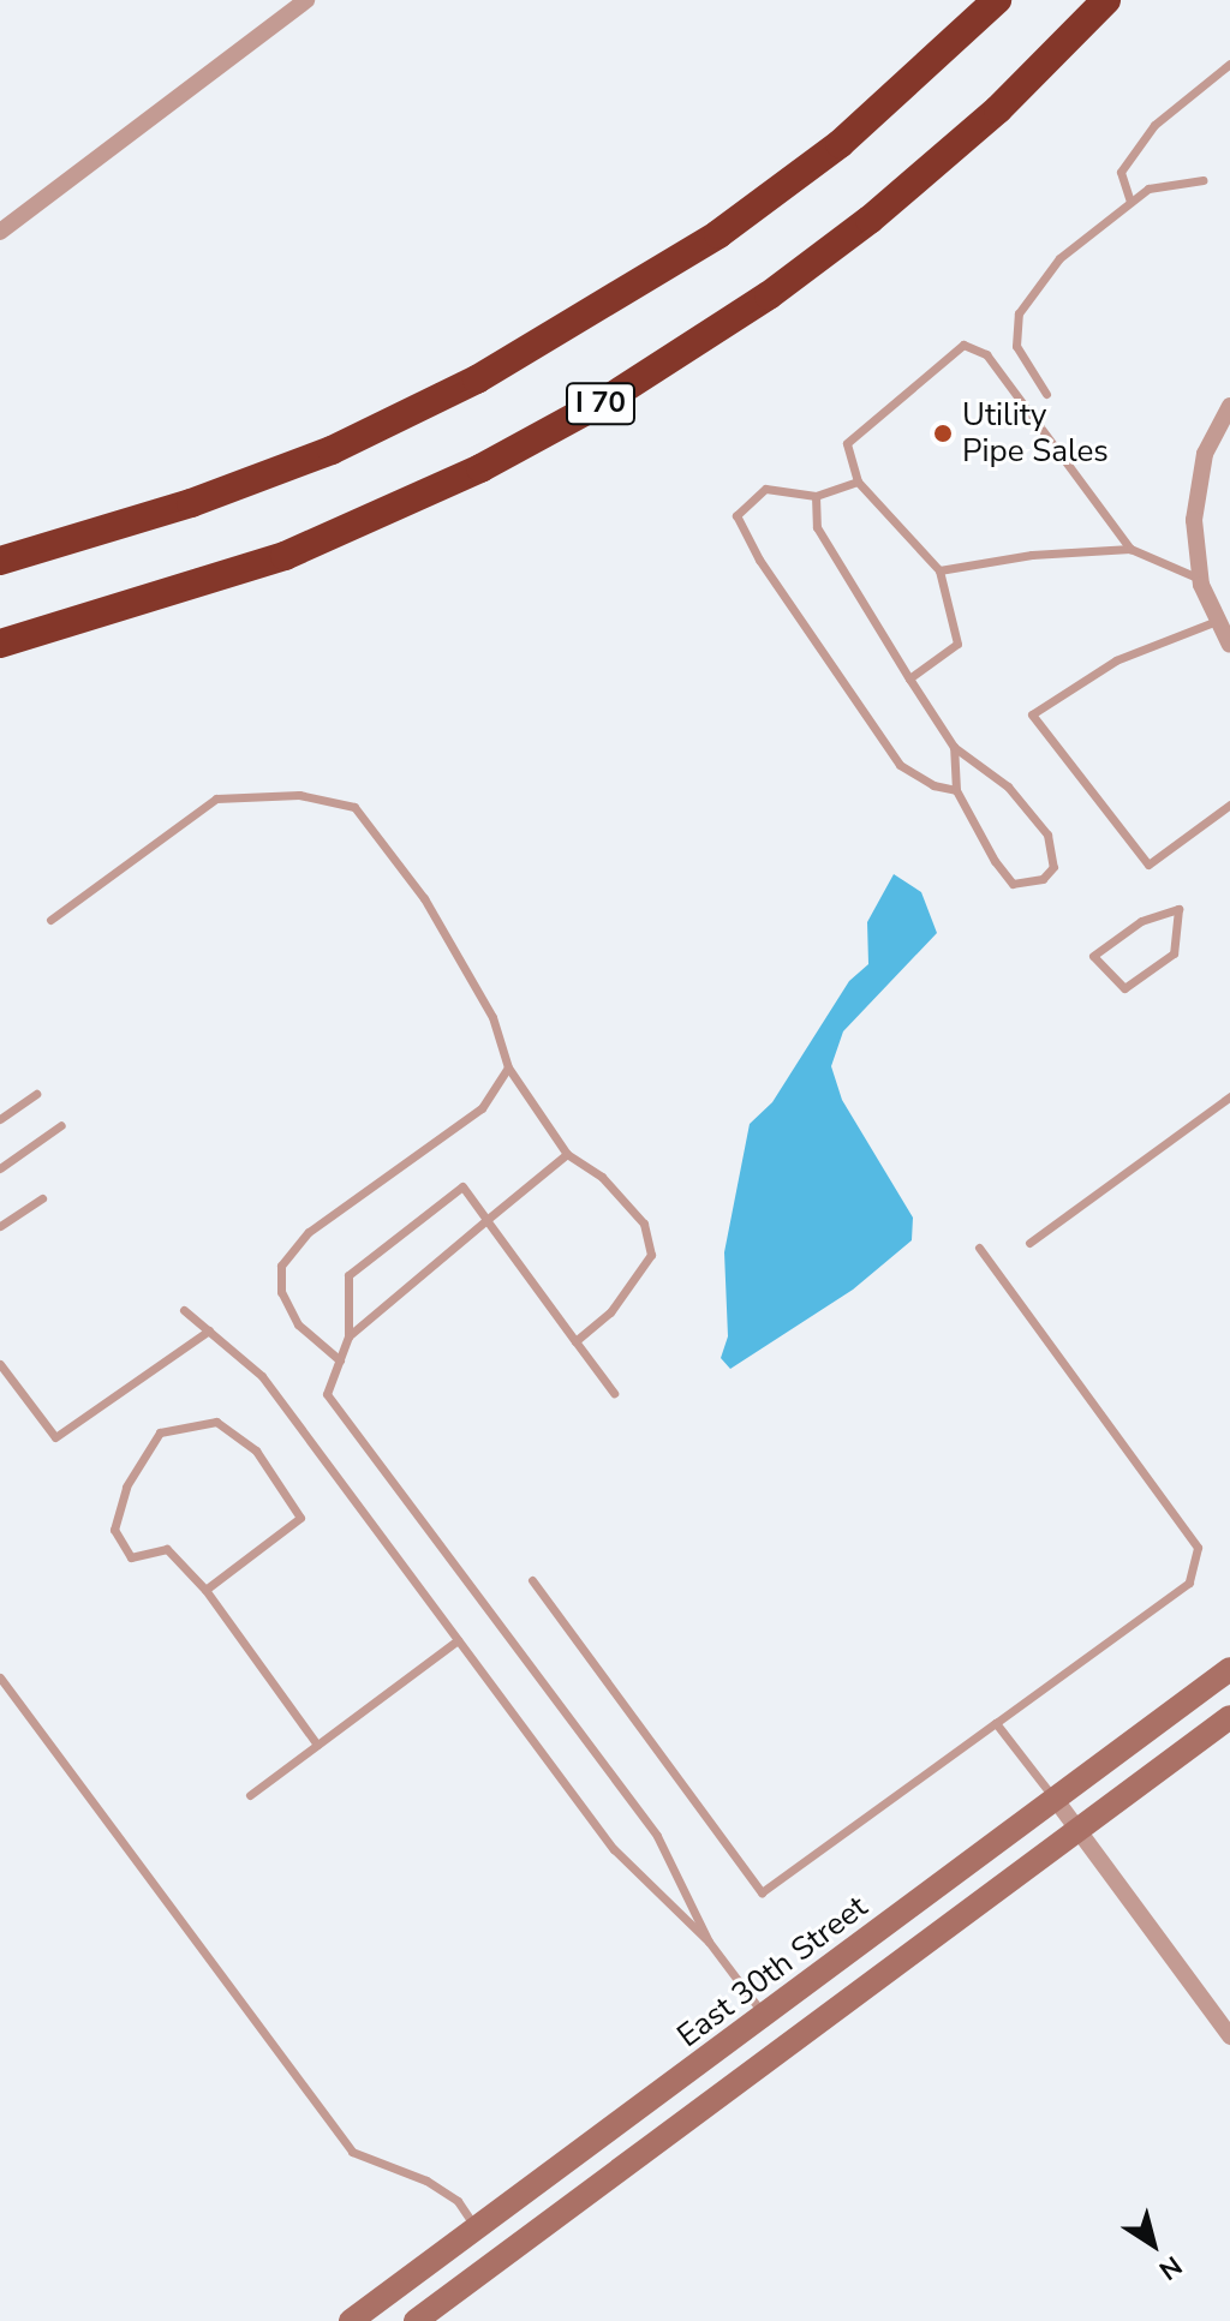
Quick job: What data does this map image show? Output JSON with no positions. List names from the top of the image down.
{
  "streets": {
    "highway": ["I 70"],
    "main road": ["East 30th Street"]
  },
  "places": ["Utility Pipe Sales"],
  "north": "bottom right"
}
